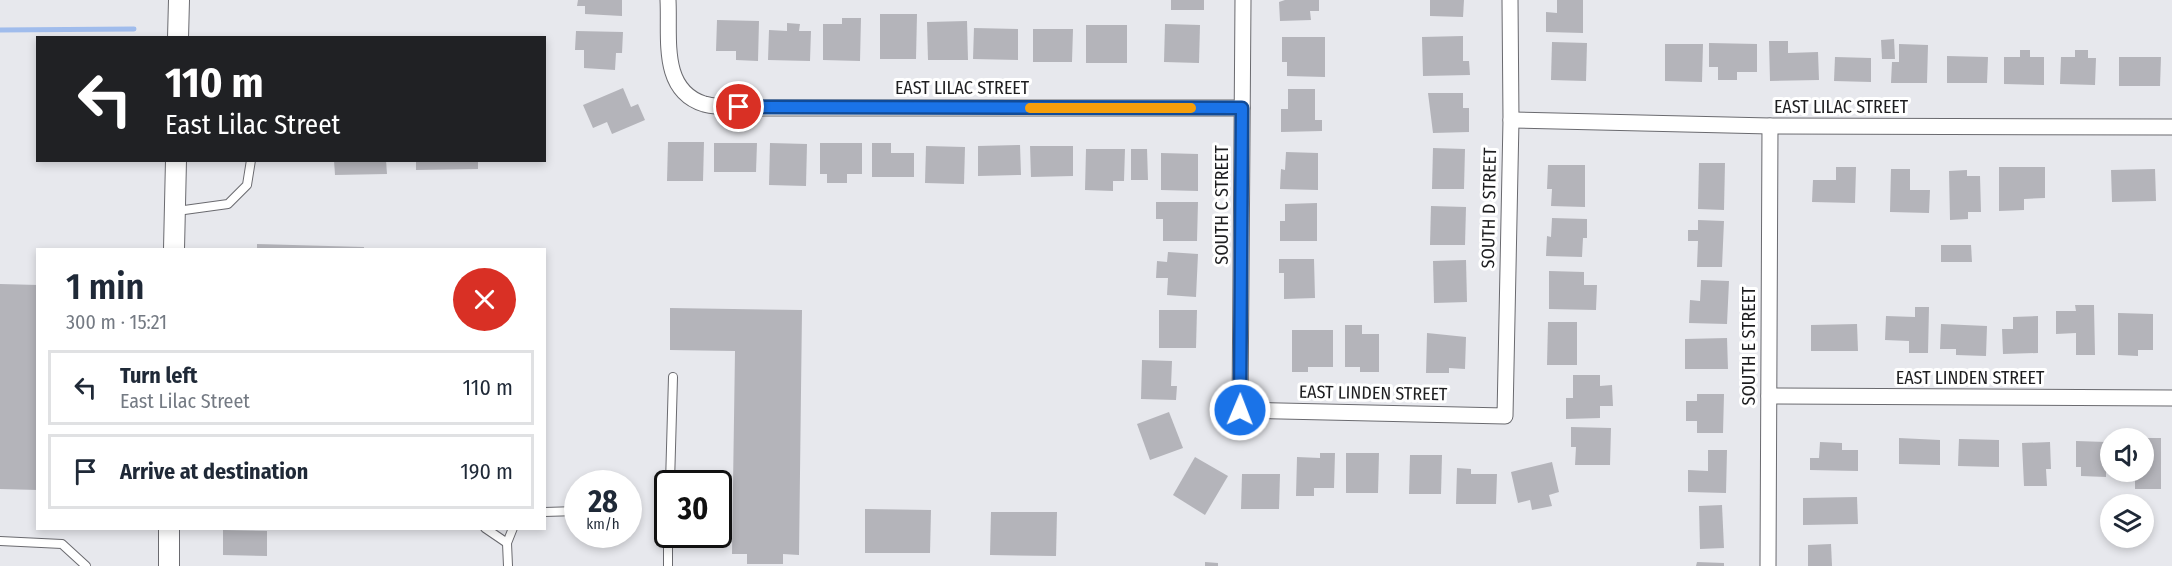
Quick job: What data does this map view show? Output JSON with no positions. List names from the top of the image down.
{
  "streets": {
    "street": [
      "EAST LILAC STREET",
      "SOUTH C STREET",
      "SOUTH D STREET",
      "SOUTH E STREET",
      "EAST LINDEN STREET"
    ]
  },
  "crossings": [
    ["EAST LILAC STREET", "SOUTH C STREET"],
    ["EAST LILAC STREET", "SOUTH D STREET"],
    ["EAST LILAC STREET", "SOUTH E STREET"],
    ["SOUTH C STREET", "EAST LINDEN STREET"],
    ["SOUTH D STREET", "EAST LINDEN STREET"],
    ["SOUTH E STREET", "EAST LINDEN STREET"]
  ],
  "page": {
    "turn": ["110 m", "East Lilac Street"],
    "heading": ["1 min", "300 m · 15:21"],
    "list": [
      {
        "name": "Turn left",
        "note": "East Lilac Street",
        "value": "110 m"
      },
      {
        "name": "Arrive at destination",
        "value": "190 m"
      }
    ],
    "speed": "28 km/h",
    "limit": "30"
  }
}
